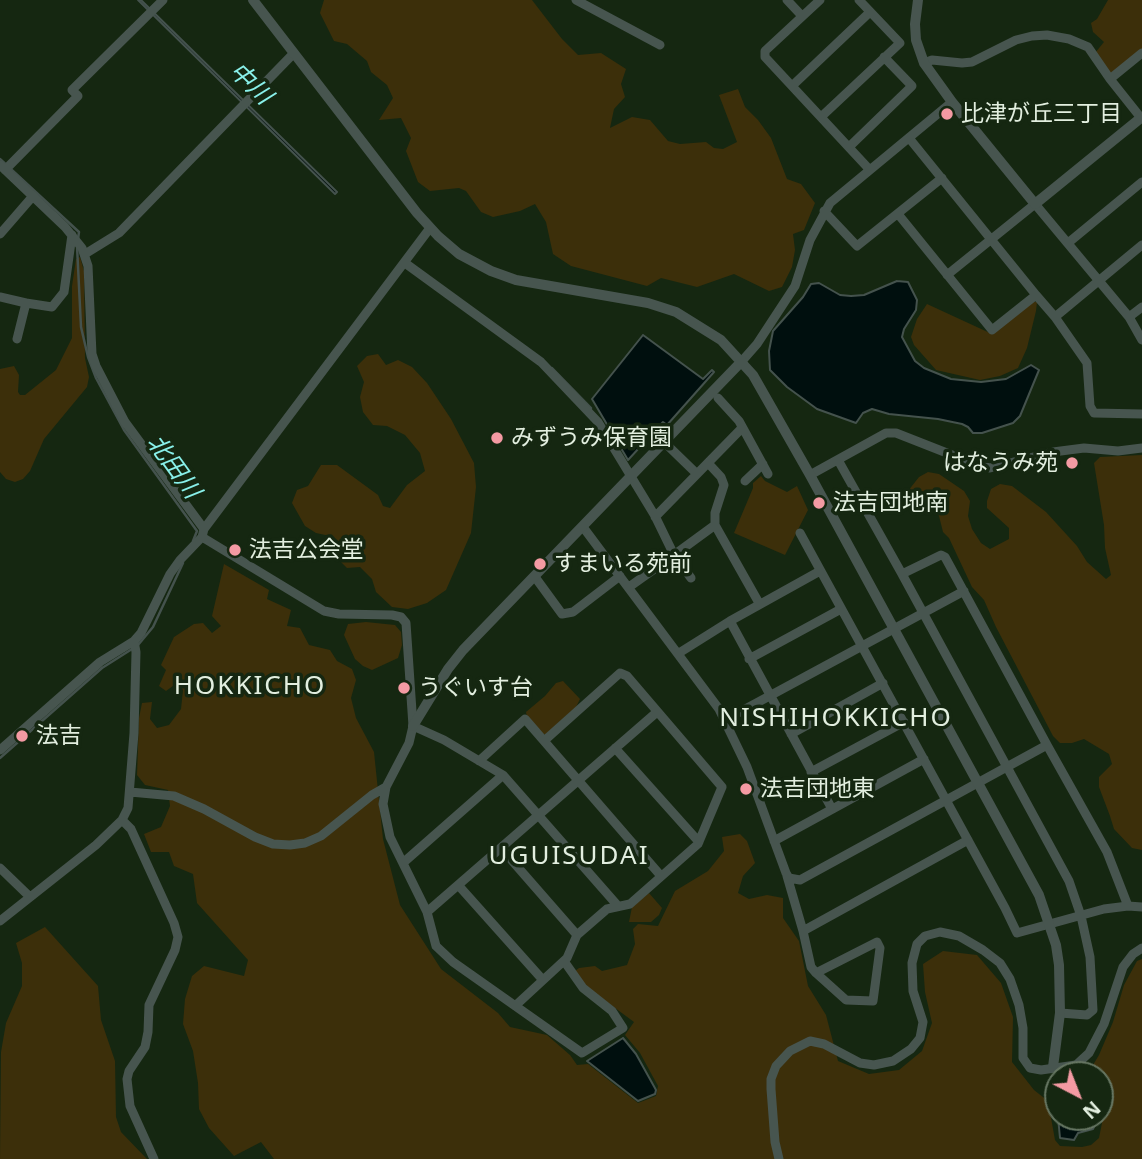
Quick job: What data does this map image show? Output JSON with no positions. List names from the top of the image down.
{
  "districts": ["HOKKICHO", "NISHIHOKKICHO", "UGUISUDAI"],
  "water": ["中川", "北田川"],
  "places": [
    "比津が丘三丁目",
    "みずうみ保育園",
    "はなうみ苑",
    "法吉団地南",
    "法吉公会堂",
    "すまいる苑前",
    "うぐいす台",
    "法吉",
    "法吉団地東"
  ],
  "north": "bottom right"
}
